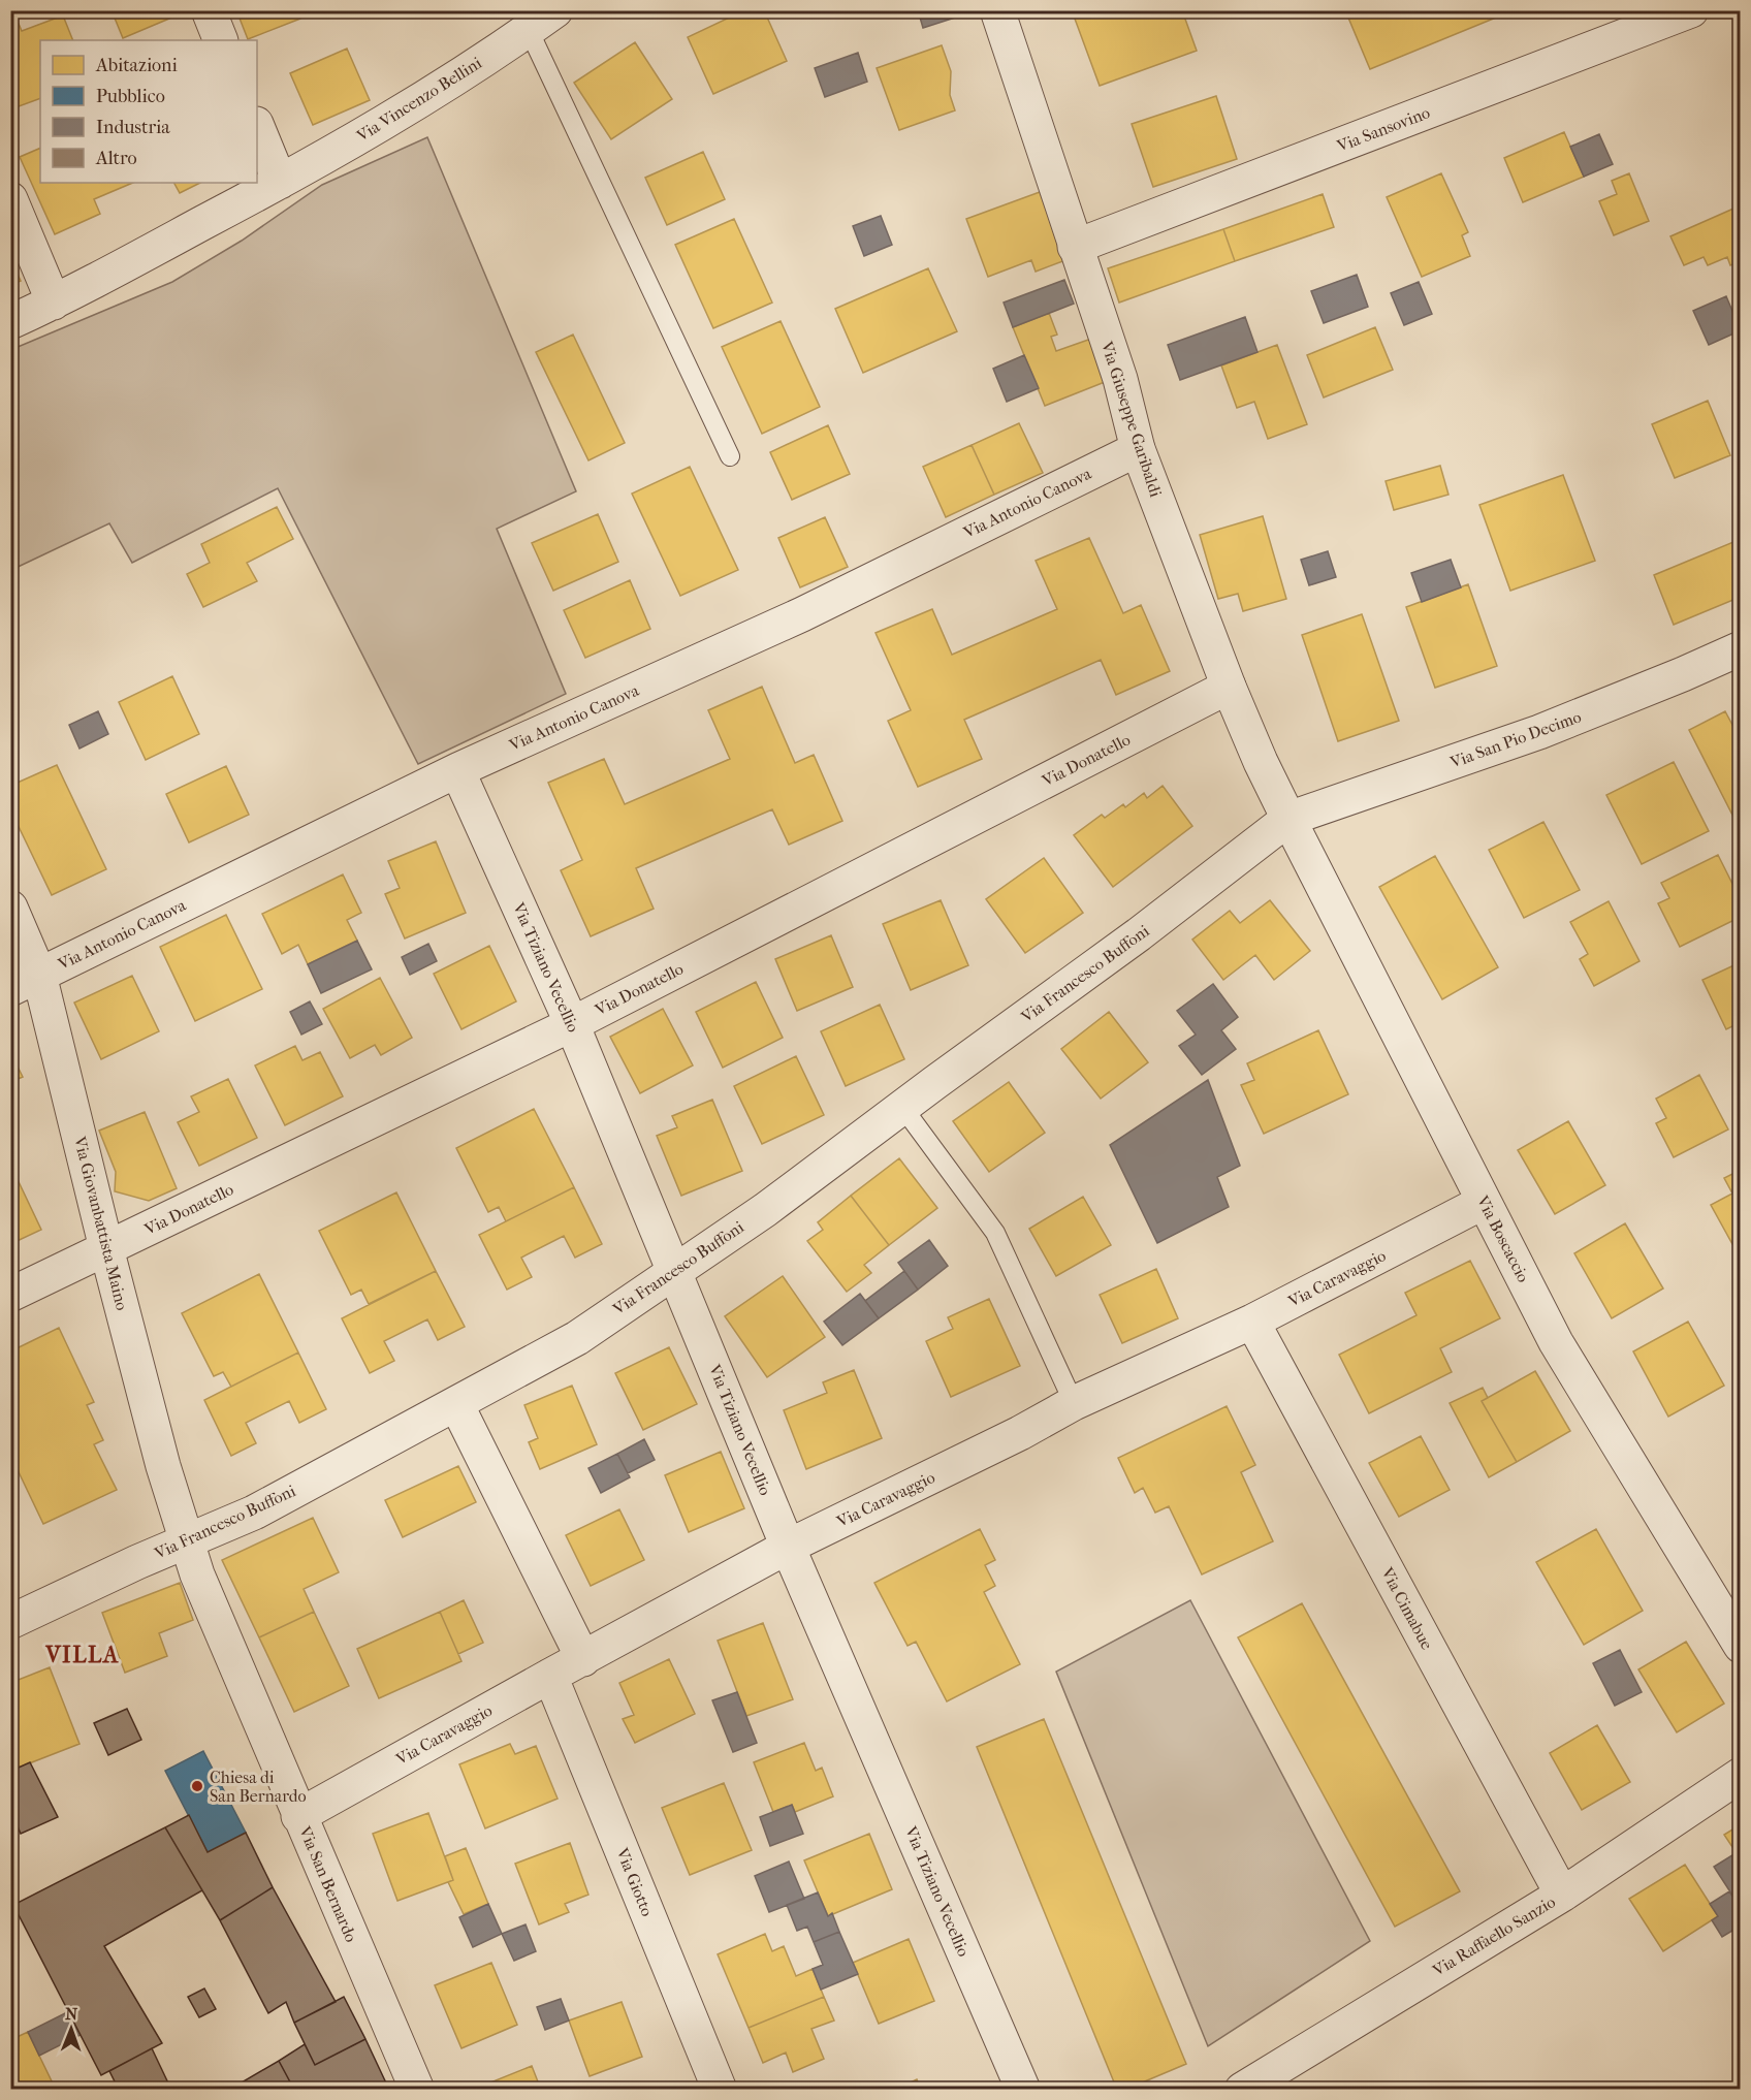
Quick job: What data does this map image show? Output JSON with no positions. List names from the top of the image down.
{
  "streets": {
    "street": [
      "Via Vincenzo Bellini",
      "Via Sansovino",
      "Via Giuseppe Garibaldi",
      "Via Antonio Canova",
      "Via San Pio Decimo",
      "Via Donatello",
      "Via Tiziano Vecellio",
      "Via Francesco Buffoni",
      "Via Giovanbattista Maino",
      "Via Boscaccio",
      "Via Caravaggio",
      "Via Cimabue",
      "Via Giotto",
      "Via San Bernardo",
      "Via Raffaello Sanzio"
    ]
  },
  "crossings": [
    ["Via Sansovino", "Via Giuseppe Garibaldi"],
    ["Via Giuseppe Garibaldi", "Via Antonio Canova"],
    ["Via Giuseppe Garibaldi", "Via San Pio Decimo"],
    ["Via Giuseppe Garibaldi", "Via Donatello"],
    ["Via Giuseppe Garibaldi", "Via Francesco Buffoni"],
    ["Via Giuseppe Garibaldi", "Via Boscaccio"],
    ["Via Antonio Canova", "Via Tiziano Vecellio"],
    ["Via Antonio Canova", "Via Giovanbattista Maino"],
    ["Via San Pio Decimo", "Via Francesco Buffoni"],
    ["Via San Pio Decimo", "Via Boscaccio"],
    ["Via Donatello", "Via Tiziano Vecellio"],
    ["Via Donatello", "Via Giovanbattista Maino"],
    ["Via Tiziano Vecellio", "Via Francesco Buffoni"],
    ["Via Tiziano Vecellio", "Via Caravaggio"],
    ["Via Francesco Buffoni", "Via Giovanbattista Maino"],
    ["Via Francesco Buffoni", "Via Boscaccio"],
    ["Via Francesco Buffoni", "Via San Bernardo"],
    ["Via Giovanbattista Maino", "Via San Bernardo"],
    ["Via Boscaccio", "Via Caravaggio"],
    ["Via Caravaggio", "Via Cimabue"],
    ["Via Caravaggio", "Via Giotto"],
    ["Via Caravaggio", "Via San Bernardo"],
    ["Via Cimabue", "Via Raffaello Sanzio"]
  ],
  "districts": ["VILLA"],
  "places": ["Chiesa di San Bernardo"],
  "legend": [
    "Abitazioni",
    "Pubblico",
    "Industria",
    "Altro"
  ],
  "north": "top"
}
